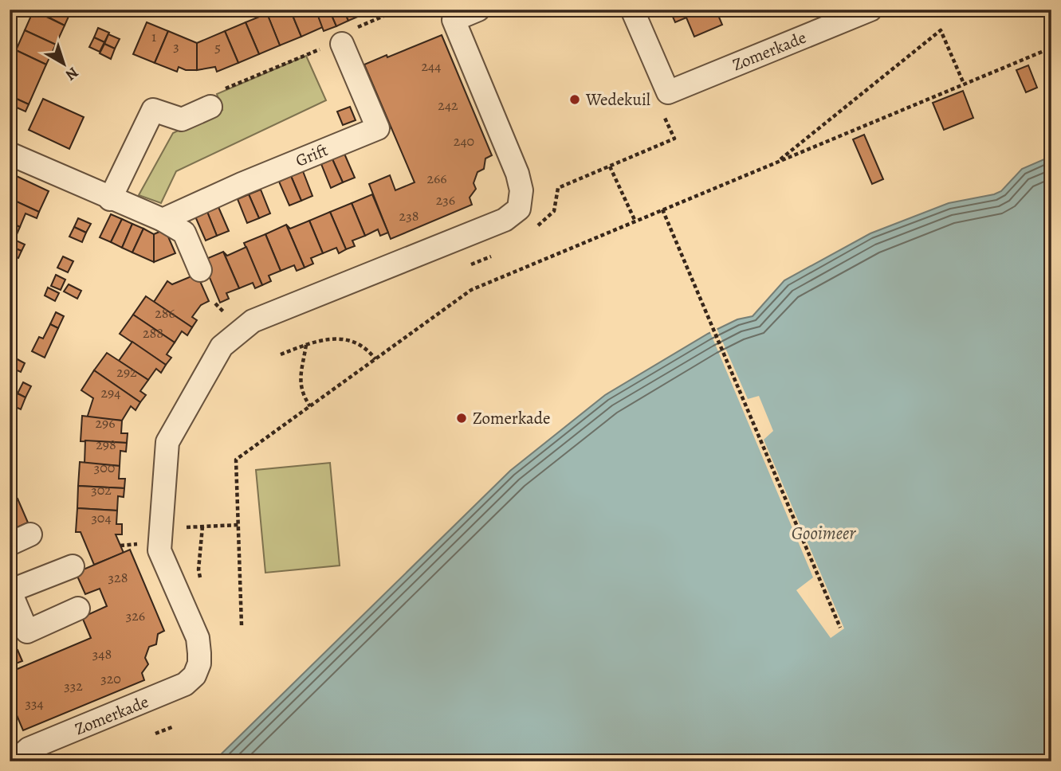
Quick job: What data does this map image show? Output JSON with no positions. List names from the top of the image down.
{
  "streets": {
    "street": ["Zomerkade", "Grift"]
  },
  "water": ["Gooimeer"],
  "places": ["Wedekuil", "Zomerkade"],
  "house_numbers": [
    "1",
    "3",
    "5",
    "244",
    "242",
    "240",
    "266",
    "236",
    "238",
    "286",
    "288",
    "292",
    "294",
    "296",
    "298",
    "300",
    "302",
    "304",
    "328",
    "326",
    "348",
    "320",
    "332",
    "334"
  ],
  "north": "bottom right"
}
